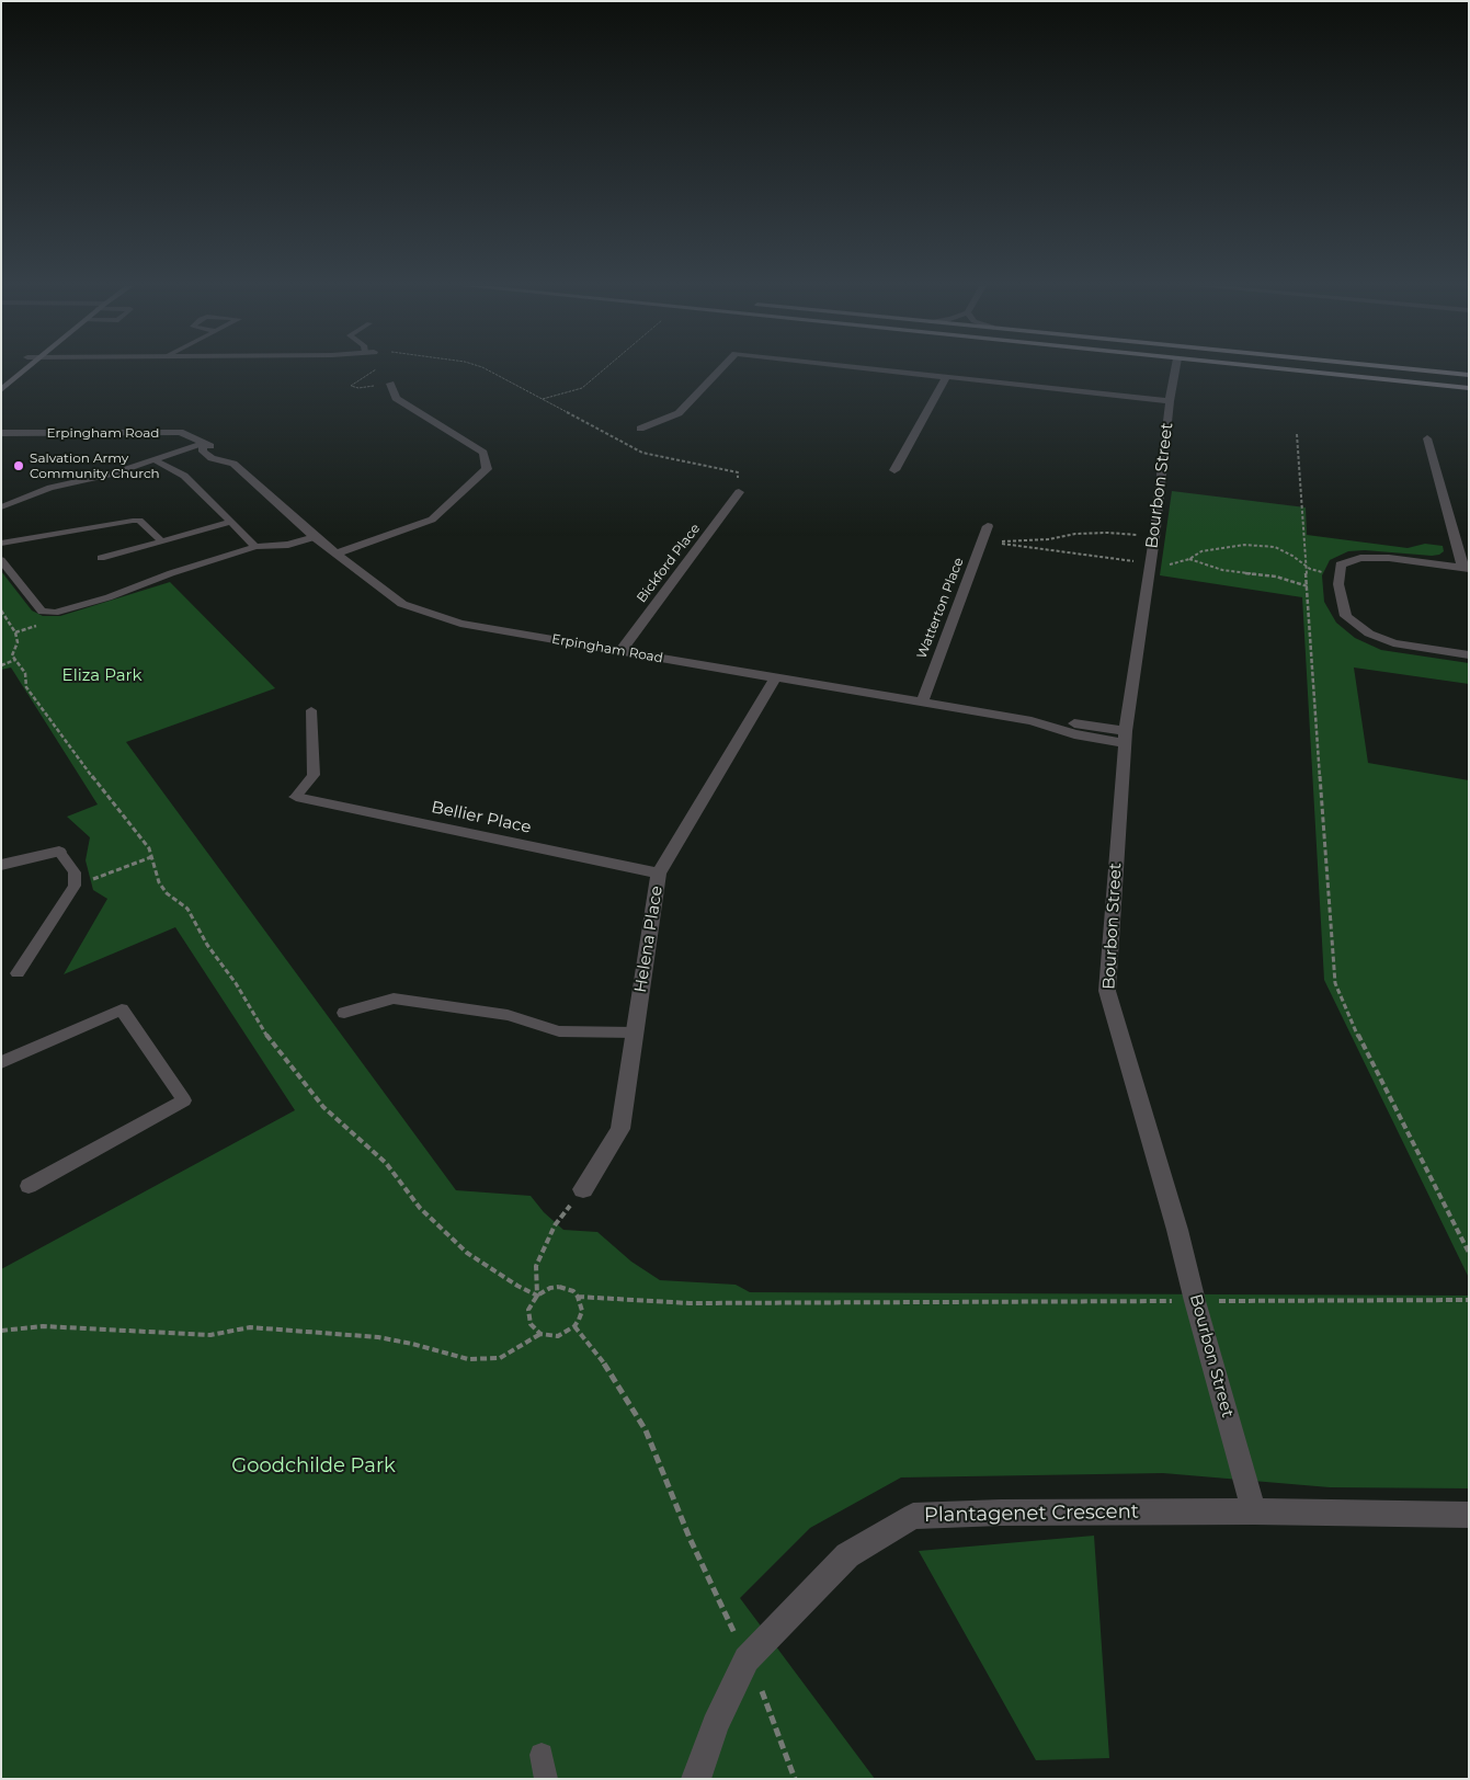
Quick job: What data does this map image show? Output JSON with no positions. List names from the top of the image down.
{
  "streets": {
    "street": [
      "Erpingham Road",
      "Bourbon Street",
      "Bickford Place",
      "Watterton Place",
      "Bellier Place",
      "Helena Place",
      "Plantagenet Crescent"
    ]
  },
  "crossings": [
    ["Erpingham Road", "Bourbon Street"],
    ["Erpingham Road", "Bickford Place"],
    ["Erpingham Road", "Watterton Place"],
    ["Erpingham Road", "Helena Place"],
    ["Bourbon Street", "Plantagenet Crescent"],
    ["Bellier Place", "Helena Place"]
  ],
  "parks": ["Eliza Park", "Goodchilde Park"],
  "places": ["Salvation Army Community Church"]
}
